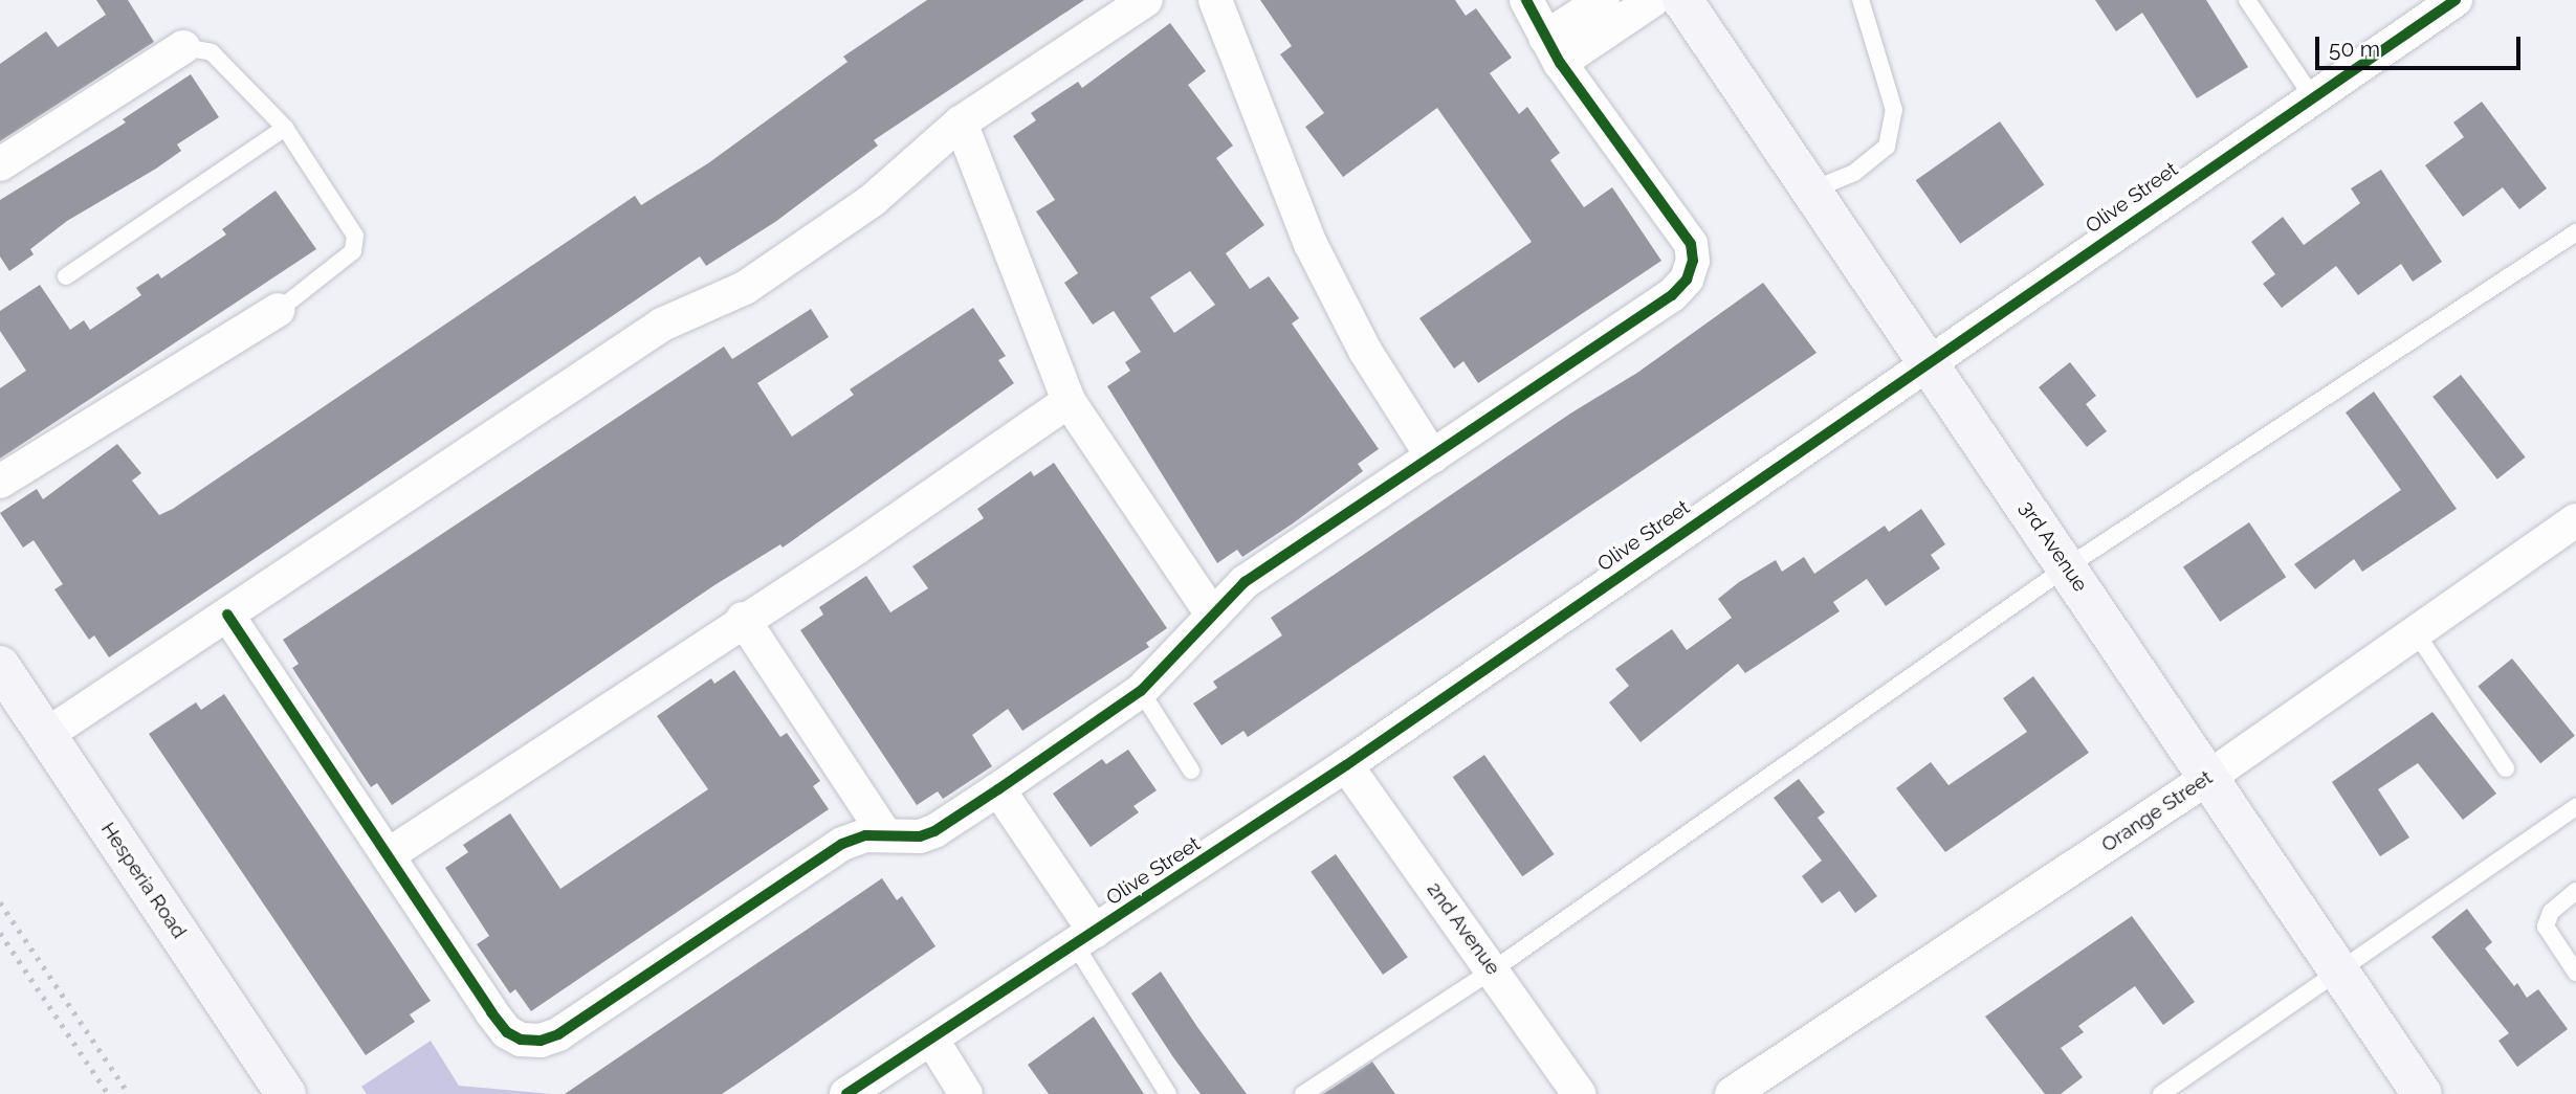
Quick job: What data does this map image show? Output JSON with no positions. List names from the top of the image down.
{
  "streets": {
    "street": [
      "Olive Street",
      "3rd Avenue",
      "Orange Street",
      "Hesperia Road",
      "2nd Avenue"
    ]
  },
  "crossings": [
    ["Olive Street", "3rd Avenue"],
    ["Olive Street", "2nd Avenue"],
    ["3rd Avenue", "Orange Street"]
  ],
  "scale_bar": "50 m"
}
